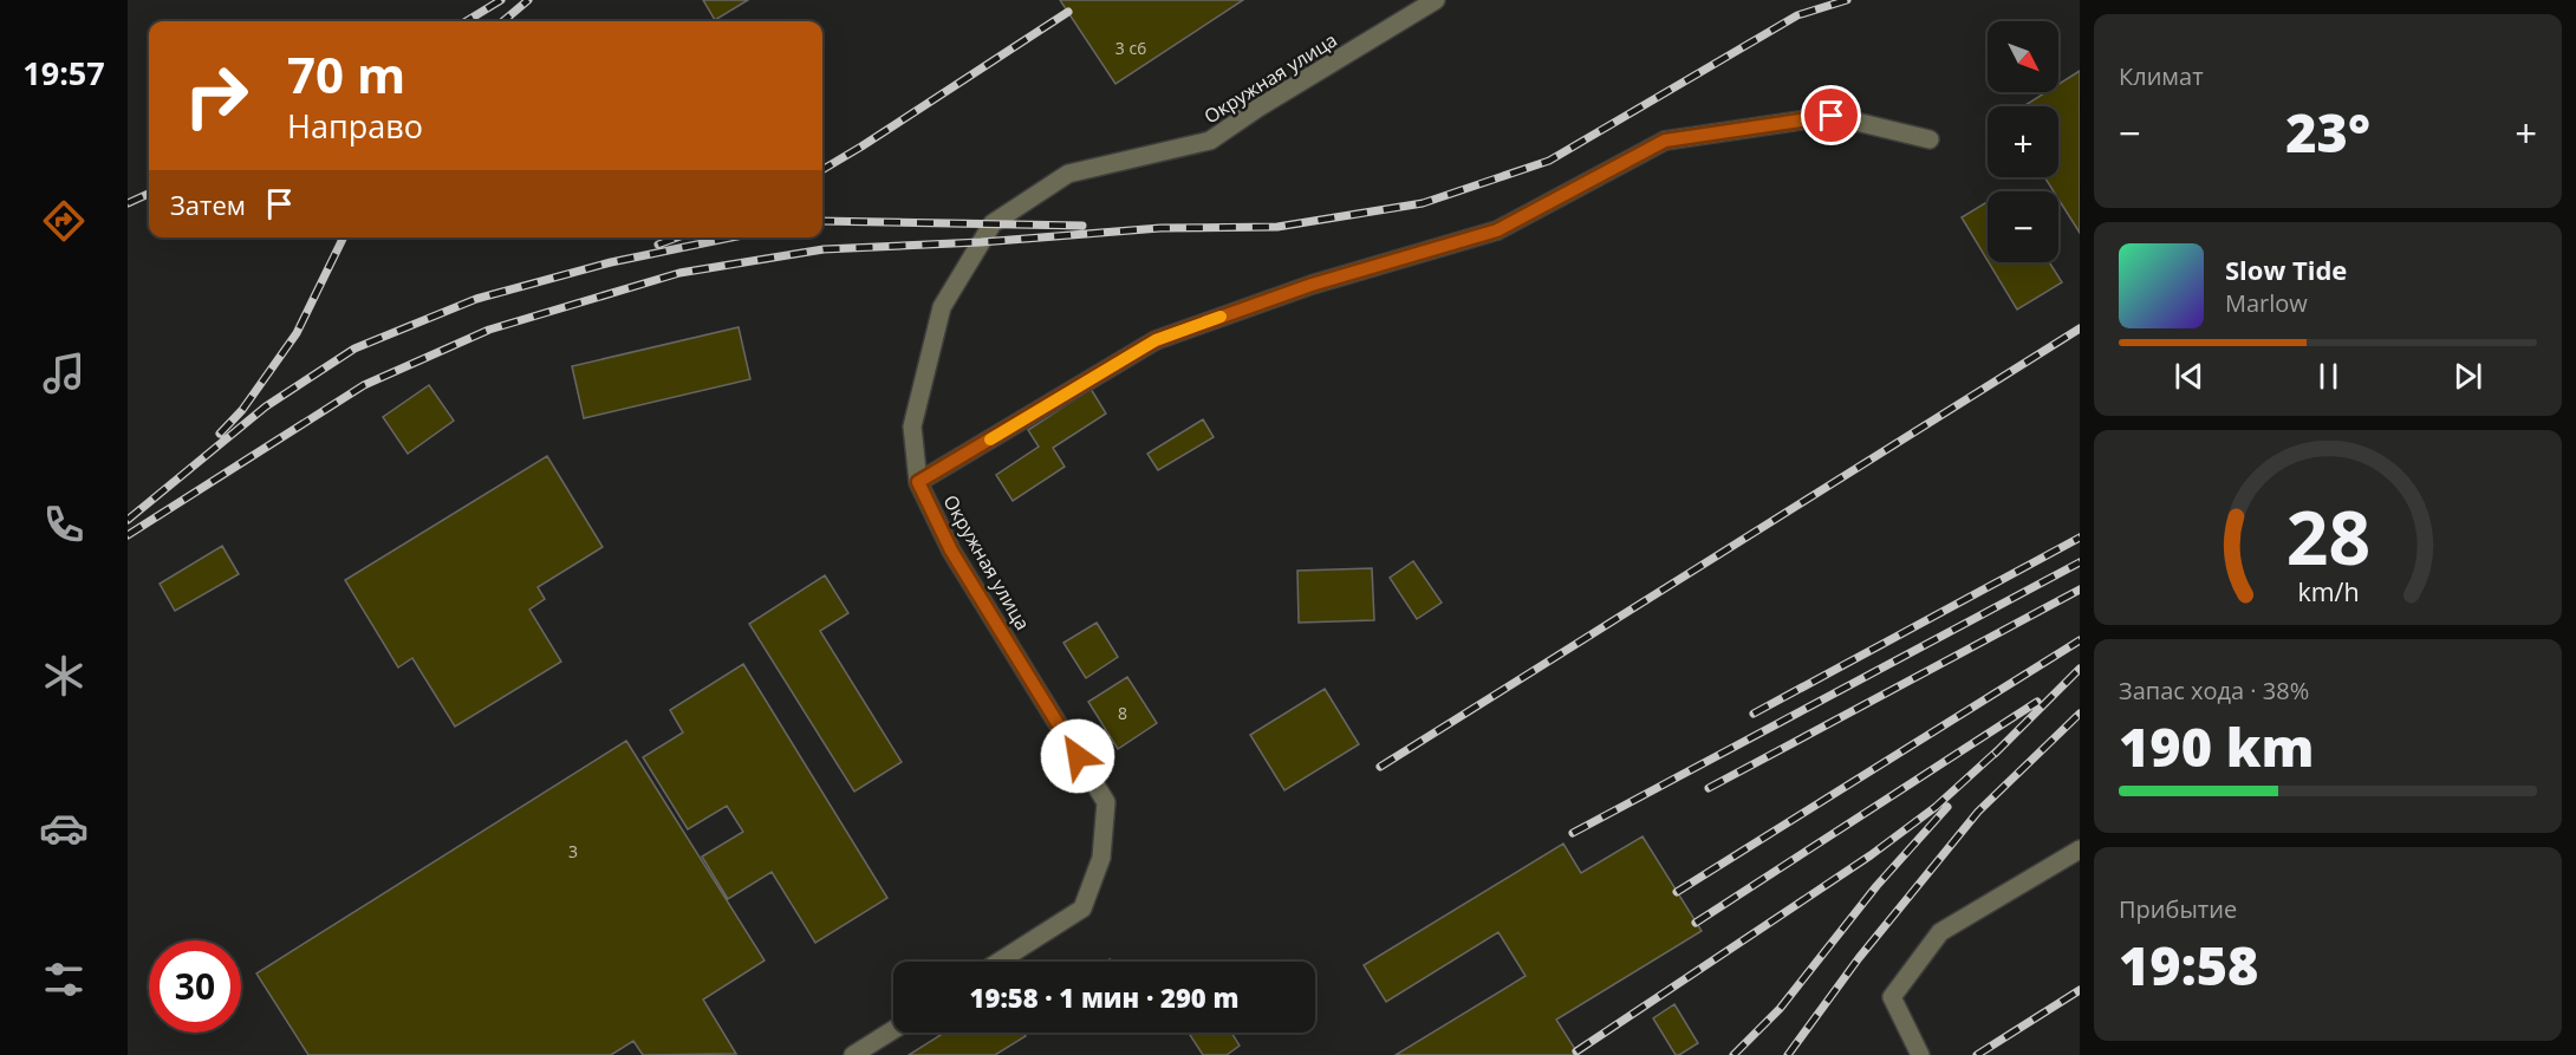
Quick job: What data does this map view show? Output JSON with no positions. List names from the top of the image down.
{
  "streets": {
    "street": ["Окружная улица"]
  },
  "house_numbers": ["3 с6", "8", "3"],
  "north": "bottom right",
  "page": {
    "tabs": "19:57",
    "tile": [
      "Климат",
      ["Запас хода · 38%", "190 km"],
      ["Прибытие", "19:58"]
    ],
    "map_buttons": ["+", "−"],
    "turn": ["70 m", "Направо"],
    "heat": ["−", "23°", "+"],
    "then": "Затем",
    "song": ["Slow Tide", "Marlow"],
    "limit": "30",
    "trip": "19:58 · 1 мин · 290 m",
    "gauge": ["28", "km/h"]
  }
}
